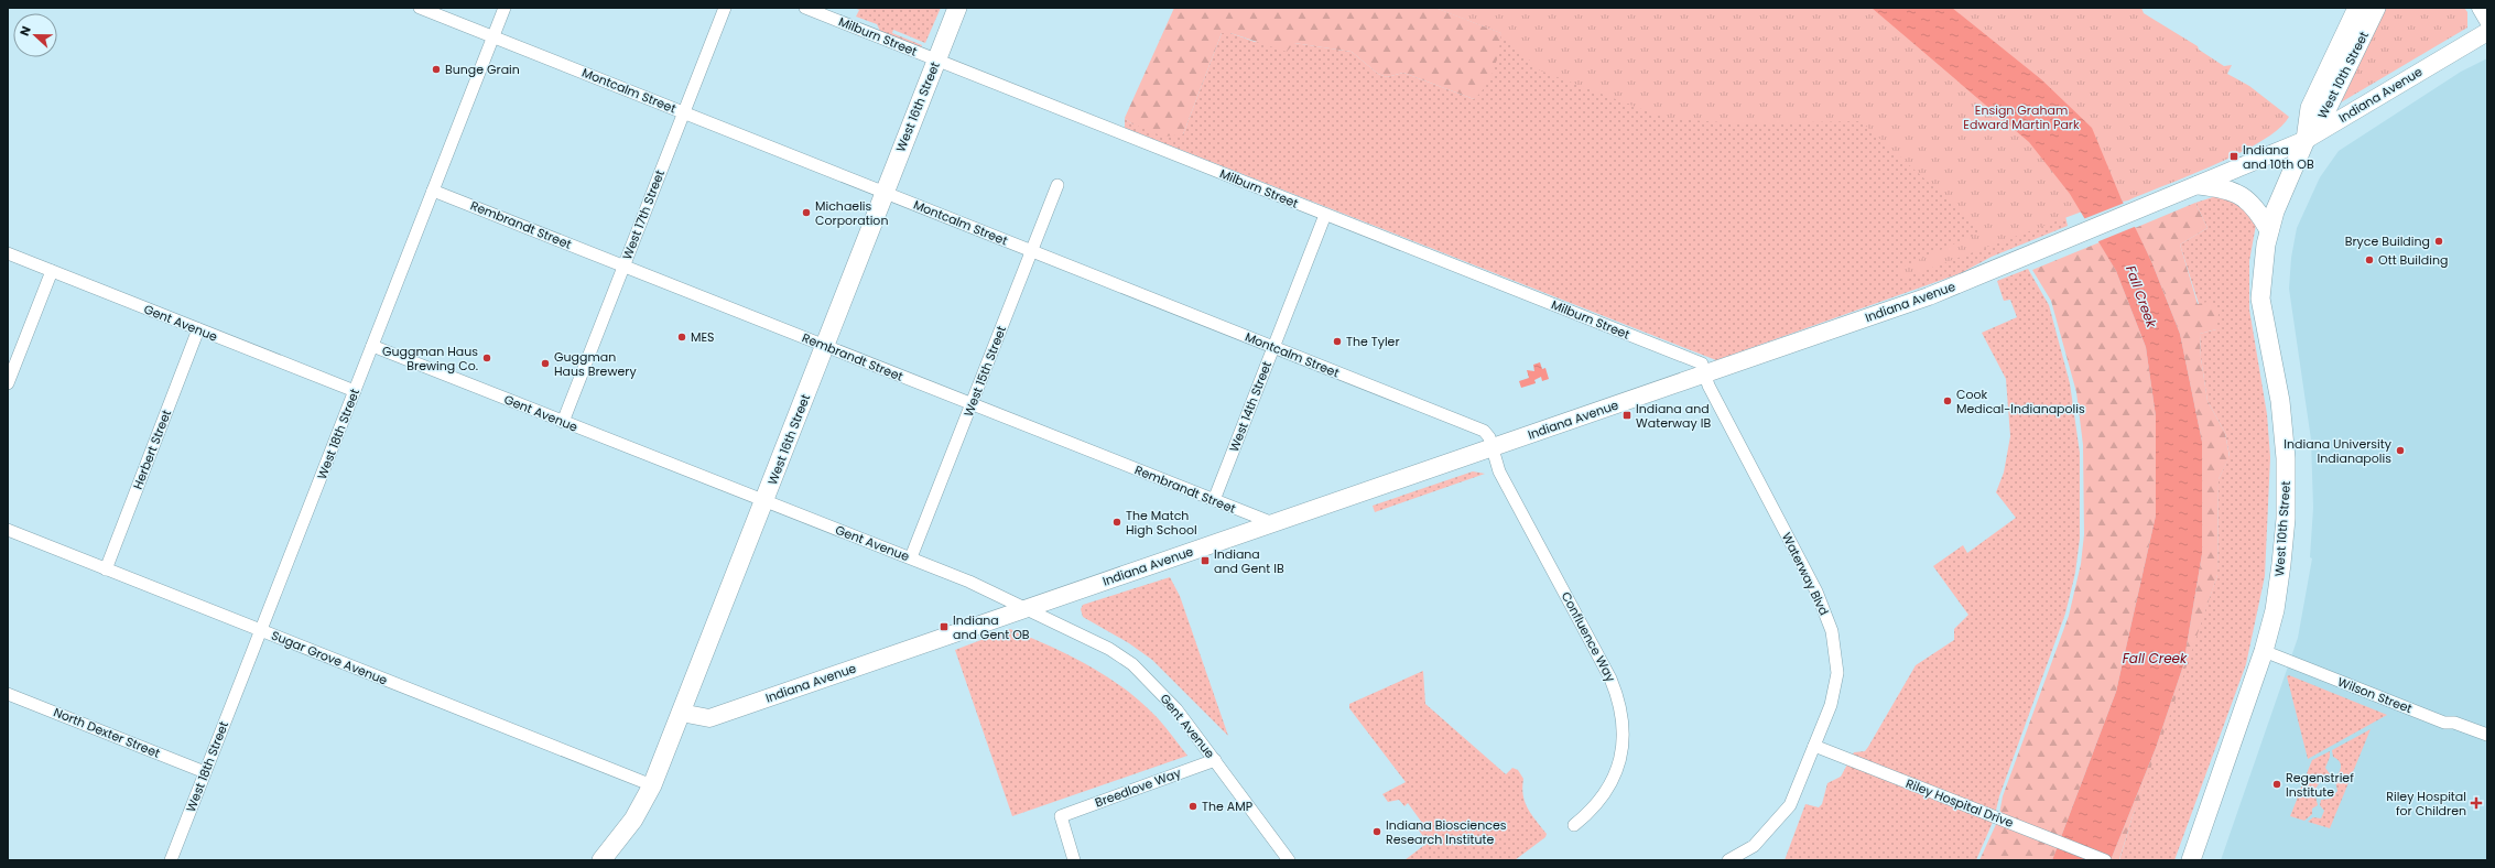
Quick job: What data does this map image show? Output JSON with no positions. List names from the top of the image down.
{
  "streets": {
    "main road": ["West 10th Street", "Indiana Avenue", "West 16th Street"],
    "street": [
      "Milburn Street",
      "Montcalm Street",
      "West 17th Street",
      "Rembrandt Street",
      "Gent Avenue",
      "West 15th Street",
      "West 14th Street",
      "West 18th Street",
      "Herbert Street",
      "Waterway Blvd",
      "Confluence Way",
      "Sugar Grove Avenue",
      "Wilson Street",
      "North Dexter Street",
      "Breedlove Way",
      "Riley Hospital Drive"
    ]
  },
  "crossings": [
    ["Milburn Street", "Indiana Avenue"],
    ["Milburn Street", "West 16th Street"],
    ["Milburn Street", "West 14th Street"],
    ["Milburn Street", "Waterway Blvd"],
    ["West 10th Street", "Indiana Avenue"],
    ["West 10th Street", "Wilson Street"],
    ["Montcalm Street", "Indiana Avenue"],
    ["Montcalm Street", "West 16th Street"],
    ["Montcalm Street", "West 17th Street"],
    ["Montcalm Street", "West 15th Street"],
    ["Montcalm Street", "West 14th Street"],
    ["Montcalm Street", "West 18th Street"],
    ["Montcalm Street", "Confluence Way"],
    ["Indiana Avenue", "West 16th Street"],
    ["Indiana Avenue", "Rembrandt Street"],
    ["Indiana Avenue", "Gent Avenue"],
    ["Indiana Avenue", "Waterway Blvd"],
    ["Indiana Avenue", "Confluence Way"],
    ["West 16th Street", "Rembrandt Street"],
    ["West 16th Street", "Gent Avenue"],
    ["West 16th Street", "Sugar Grove Avenue"],
    ["West 17th Street", "Rembrandt Street"],
    ["West 17th Street", "Gent Avenue"],
    ["Rembrandt Street", "West 15th Street"],
    ["Rembrandt Street", "West 14th Street"],
    ["Rembrandt Street", "West 18th Street"],
    ["Gent Avenue", "West 15th Street"],
    ["Gent Avenue", "West 18th Street"],
    ["Gent Avenue", "Herbert Street"],
    ["Gent Avenue", "Breedlove Way"],
    ["West 18th Street", "Sugar Grove Avenue"],
    ["West 18th Street", "North Dexter Street"],
    ["Herbert Street", "Sugar Grove Avenue"],
    ["Waterway Blvd", "Riley Hospital Drive"]
  ],
  "water": ["Fall Creek"],
  "parks": ["Ensign Graham Edward Martin Park"],
  "places": {
    "other": [
      "Bunge Grain",
      "Michaelis Corporation",
      "Bryce Building",
      "Ott Building",
      "MES",
      "The Tyler",
      "Guggman Haus Brewing Co.",
      "Guggman Haus Brewery",
      "Cook Medical-Indianapolis",
      "Indiana University Indianapolis",
      "The Match High School",
      "Regenstrief Institute",
      "The AMP",
      "Indiana Biosciences Research Institute"
    ],
    "transit": [
      "Indiana and 10th OB",
      "Indiana and Waterway IB",
      "Indiana and Gent IB",
      "Indiana and Gent OB"
    ],
    "health": ["Riley Hospital for Children"]
  },
  "north": "left"
}
